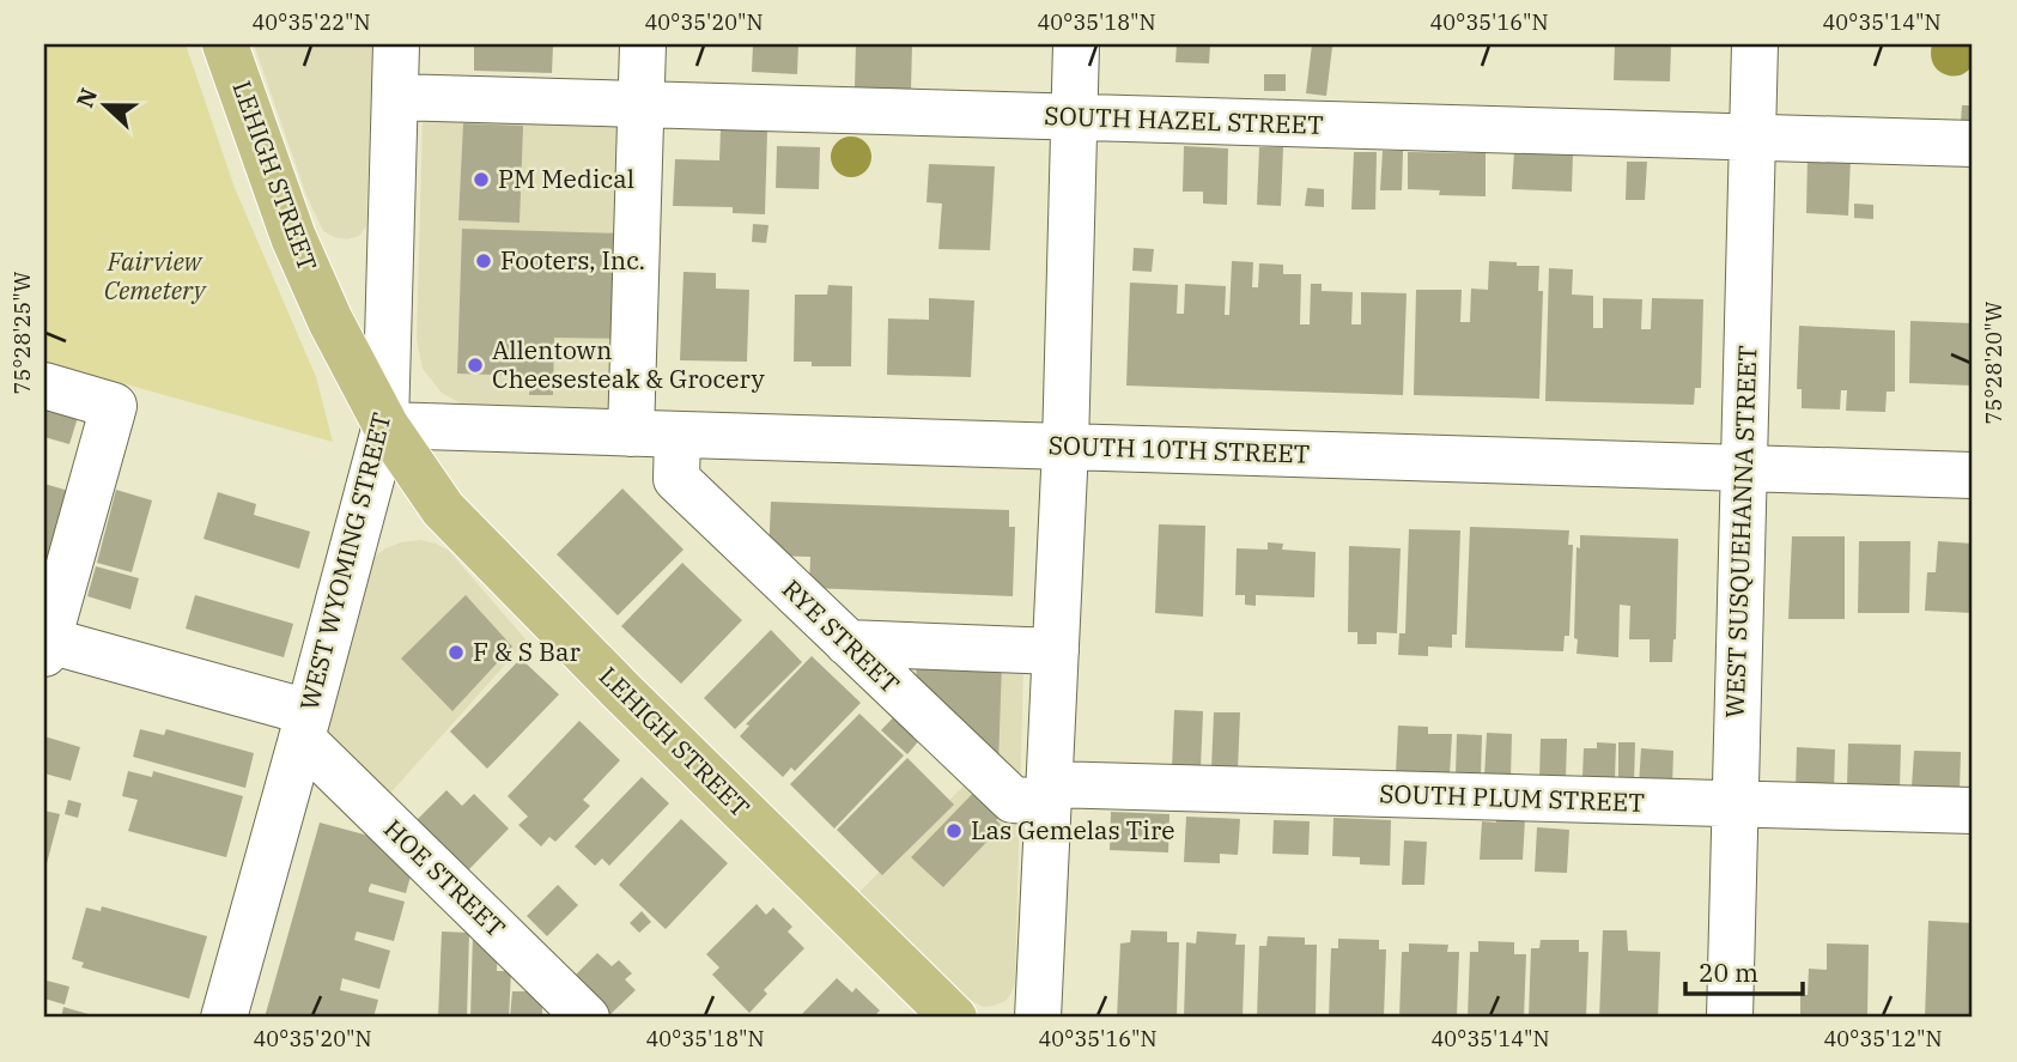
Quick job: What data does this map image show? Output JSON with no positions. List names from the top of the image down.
{
  "streets": {
    "main road": ["LEHIGH STREET"],
    "street": [
      "SOUTH HAZEL STREET",
      "SOUTH 10TH STREET",
      "WEST SUSQUEHANNA STREET",
      "WEST WYOMING STREET",
      "RYE STREET",
      "SOUTH PLUM STREET",
      "HOE STREET"
    ]
  },
  "crossings": [
    ["SOUTH HAZEL STREET", "WEST SUSQUEHANNA STREET"],
    ["SOUTH HAZEL STREET", "WEST WYOMING STREET"],
    ["LEHIGH STREET", "SOUTH 10TH STREET"],
    ["LEHIGH STREET", "WEST WYOMING STREET"],
    ["SOUTH 10TH STREET", "WEST SUSQUEHANNA STREET"],
    ["SOUTH 10TH STREET", "WEST WYOMING STREET"],
    ["SOUTH 10TH STREET", "RYE STREET"],
    ["WEST SUSQUEHANNA STREET", "SOUTH PLUM STREET"],
    ["WEST WYOMING STREET", "HOE STREET"],
    ["RYE STREET", "SOUTH PLUM STREET"]
  ],
  "parks": ["Fairview Cemetery"],
  "places": [
    "PM Medical",
    "Footers, Inc.",
    "Allentown Cheesesteak & Grocery",
    "F & S Bar",
    "Las Gemelas Tire"
  ],
  "scale_bar": "20 m",
  "north": "left",
  "coordinates": [
    "40°35'22\"N",
    "40°35'20\"N",
    "40°35'18\"N",
    "40°35'16\"N",
    "40°35'14\"N",
    "75°28'25\"W",
    "75°28'20\"W",
    "40°35'12\"N"
  ]
}
